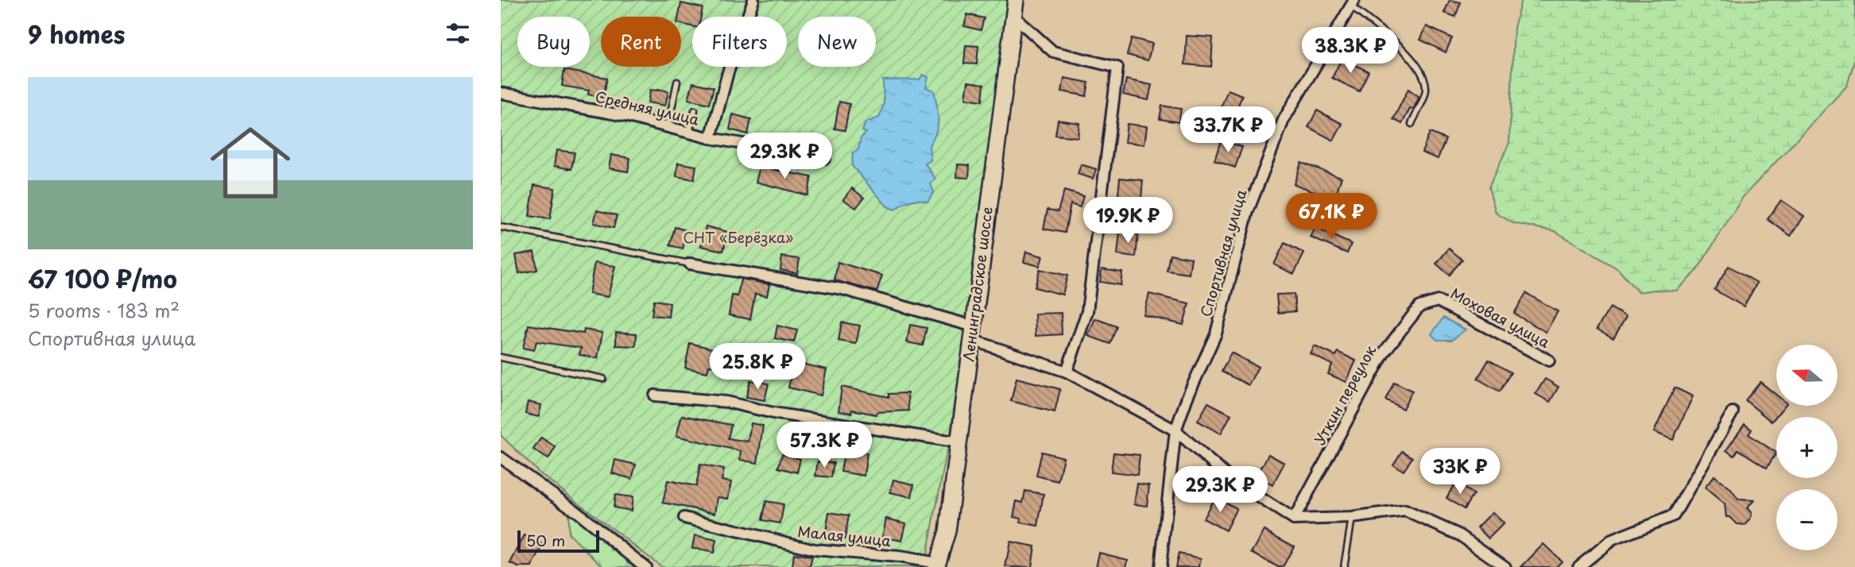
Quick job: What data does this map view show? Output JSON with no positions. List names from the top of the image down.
{
  "streets": {
    "main road": ["Ленинградское шоссе"],
    "street": [
      "Средняя улица",
      "Спортивная улица",
      "Моховая улица",
      "Уткин переулок",
      "Малая улица"
    ]
  },
  "crossings": [
    ["Ленинградское шоссе", "Малая улица"],
    ["Моховая улица", "Уткин переулок"]
  ],
  "parks": ["СНТ «Берёзка»"],
  "scale_bar": "50 m",
  "north": "left",
  "page": {
    "heading": "9 homes",
    "chip": [
      "Buy",
      "Rent",
      "Filters",
      "New"
    ],
    "price": [
      "38.3K ₽",
      "33.7K ₽",
      "29.3K ₽",
      "67.1K ₽",
      "19.9K ₽",
      "25.8K ₽",
      "57.3K ₽",
      "33K ₽",
      "29.3K ₽"
    ],
    "list": [
      {
        "name": "67 100 ₽/mo",
        "note": "5 rooms · 183 m² · Спортивная улица"
      }
    ],
    "map_buttons": ["+", "−"],
    "scale": "50 m"
  }
}
